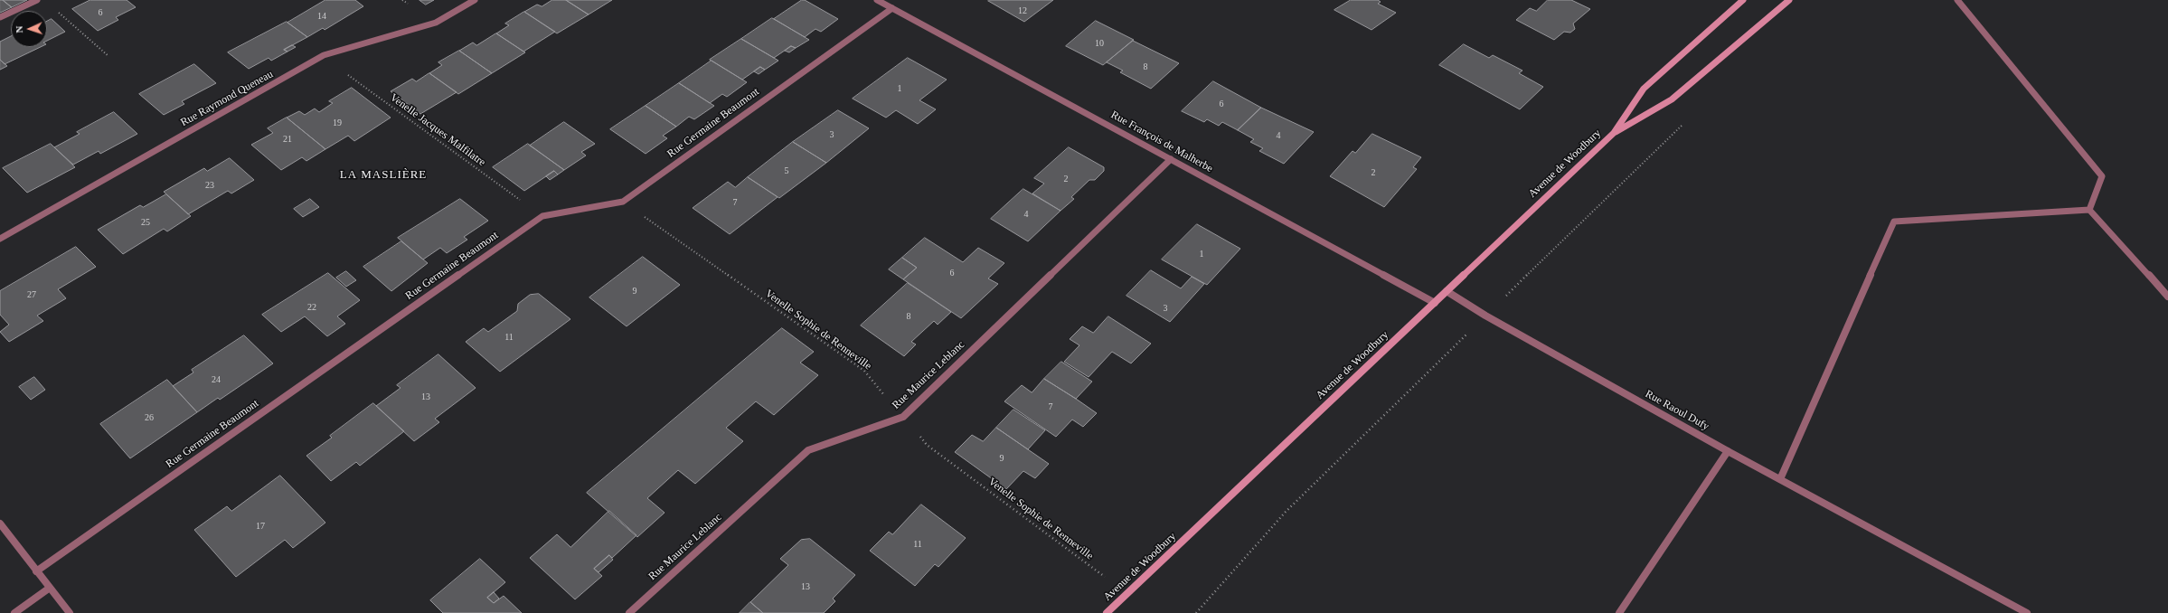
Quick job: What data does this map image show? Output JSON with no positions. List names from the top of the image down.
{
  "streets": {
    "street": [
      "Rue Raymond Queneau",
      "Rue Germaine Beaumont",
      "Rue François de Malherbe",
      "Avenue de Woodbury",
      "Rue Maurice Leblanc",
      "Rue Raoul Dufy"
    ],
    "path": ["Venelle Jacques Malfilatre", "Venelle Sophie de Renneville"]
  },
  "crossings": [
    ["Rue Raymond Queneau", "Venelle Jacques Malfilatre"],
    ["Rue Germaine Beaumont", "Venelle Jacques Malfilatre"],
    ["Rue Germaine Beaumont", "Rue François de Malherbe"],
    ["Rue Germaine Beaumont", "Venelle Sophie de Renneville"],
    ["Rue François de Malherbe", "Avenue de Woodbury"],
    ["Rue François de Malherbe", "Rue Maurice Leblanc"],
    ["Avenue de Woodbury", "Venelle Sophie de Renneville"],
    ["Avenue de Woodbury", "Rue Raoul Dufy"],
    ["Venelle Sophie de Renneville", "Rue Maurice Leblanc"]
  ],
  "districts": ["LA MASLIÈRE"],
  "house_numbers": [
    "12",
    "6",
    "14",
    "10",
    "8",
    "1",
    "6",
    "19",
    "3",
    "4",
    "21",
    "5",
    "2",
    "2",
    "23",
    "7",
    "4",
    "25",
    "1",
    "6",
    "9",
    "27",
    "22",
    "3",
    "8",
    "11",
    "24",
    "13",
    "7",
    "26",
    "9",
    "17",
    "11",
    "13"
  ],
  "north": "left"
}
